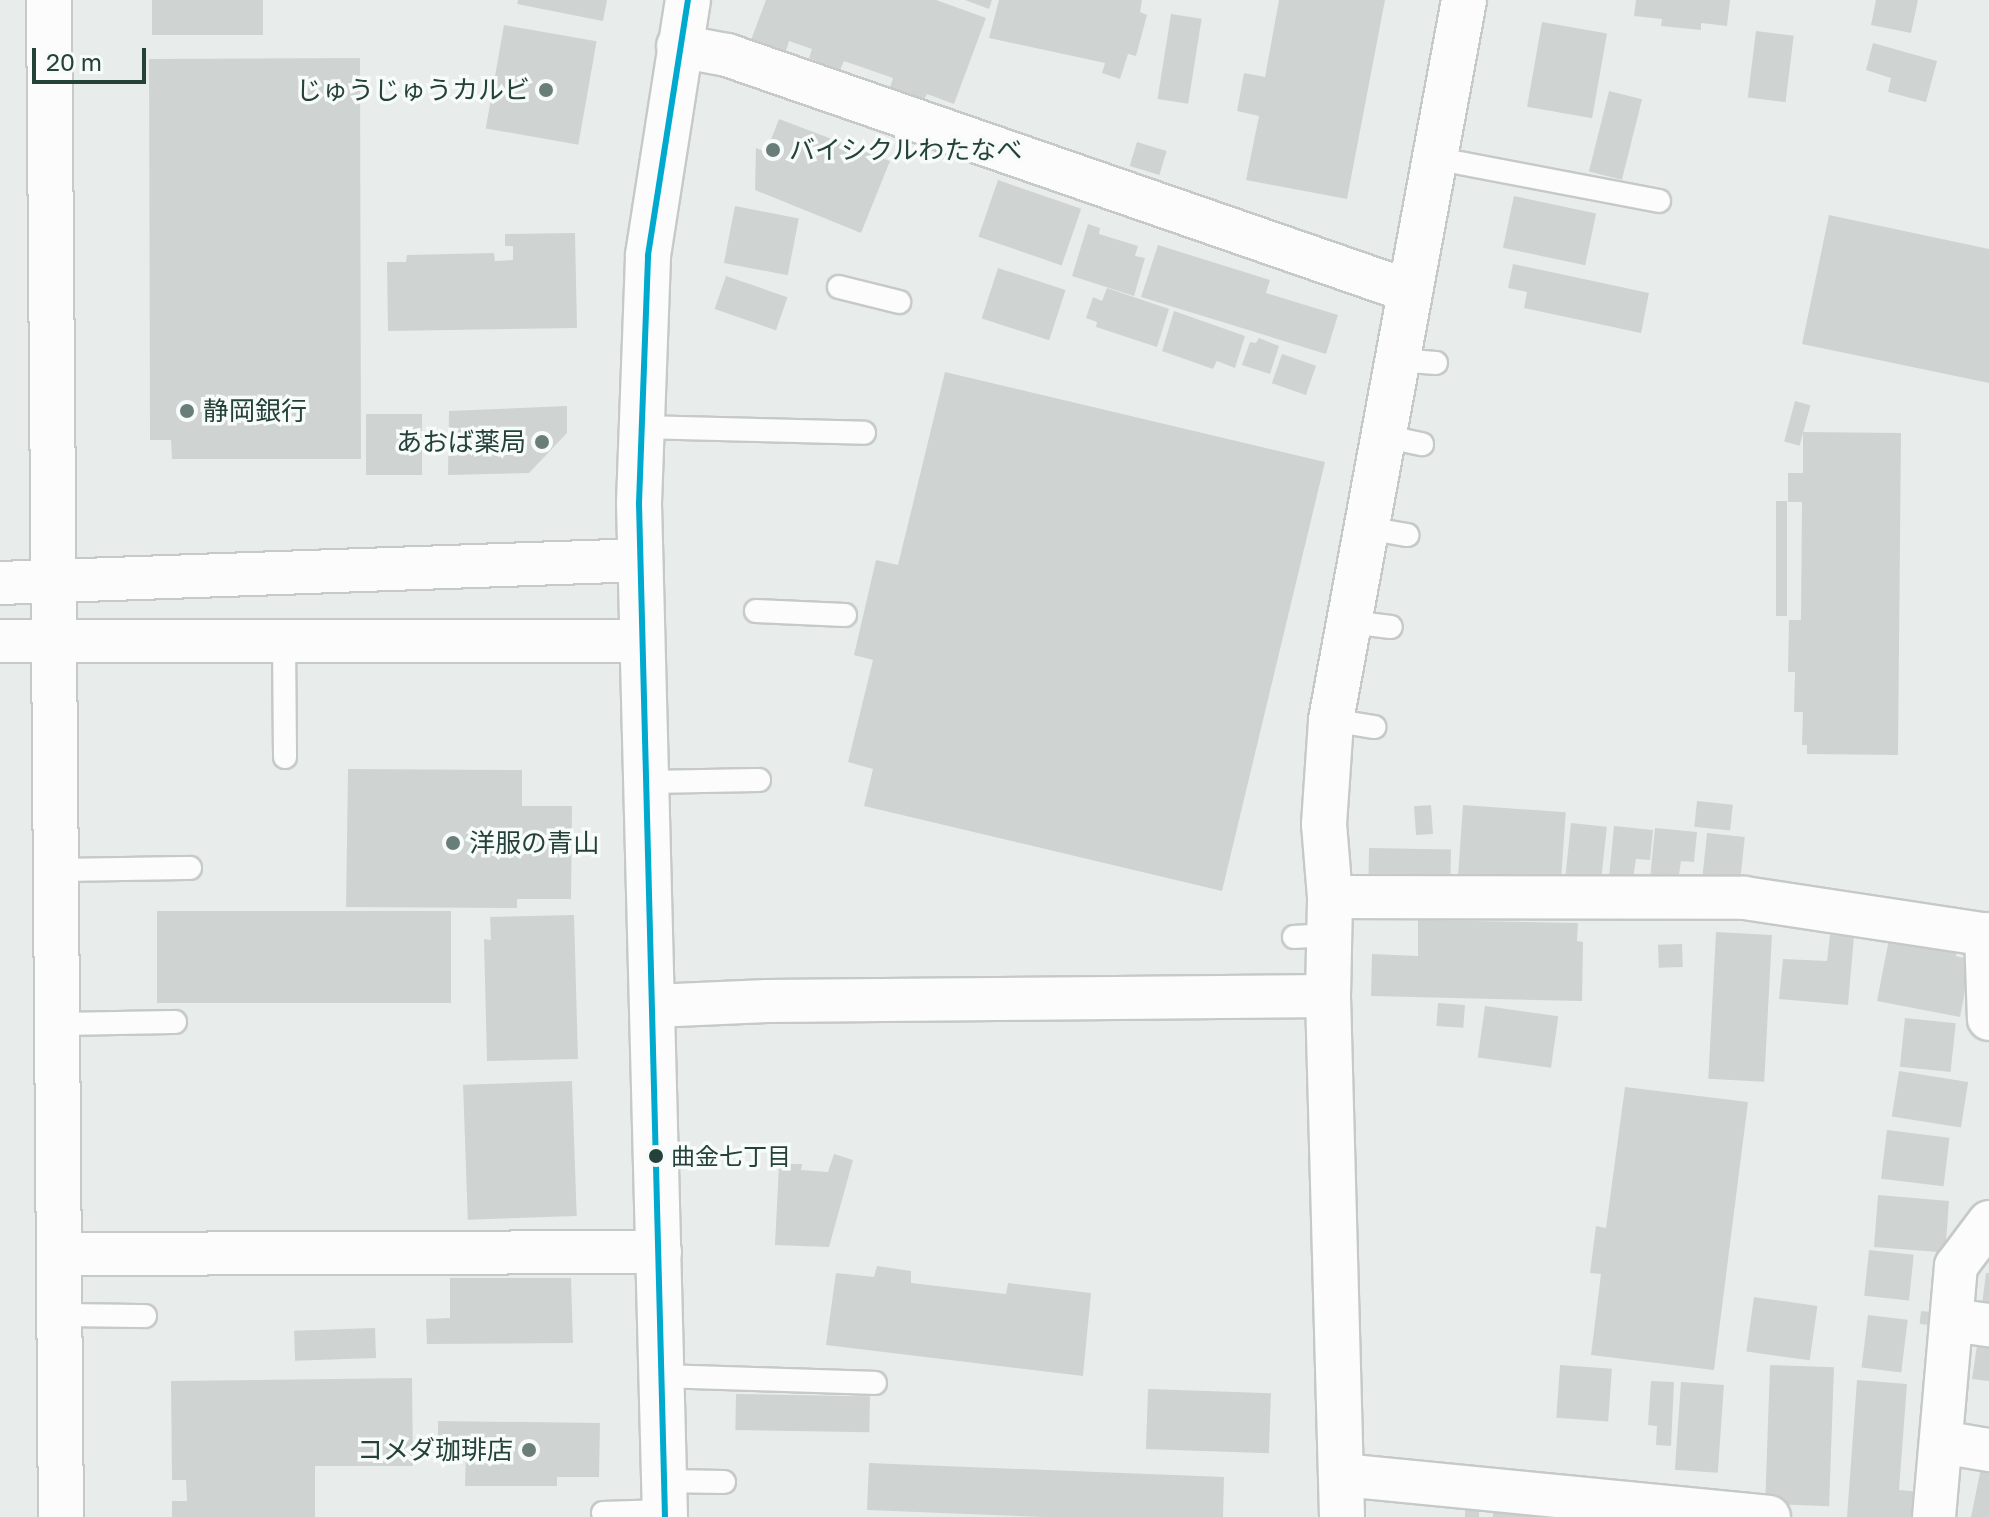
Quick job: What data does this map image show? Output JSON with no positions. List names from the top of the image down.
{
  "places": [
    "じゅうじゅうカルビ",
    "バイシクルわたなべ",
    "静岡銀行",
    "あおば薬局",
    "洋服の青山",
    "曲金七丁目",
    "コメダ珈琲店"
  ],
  "scale_bar": "20 m"
}
